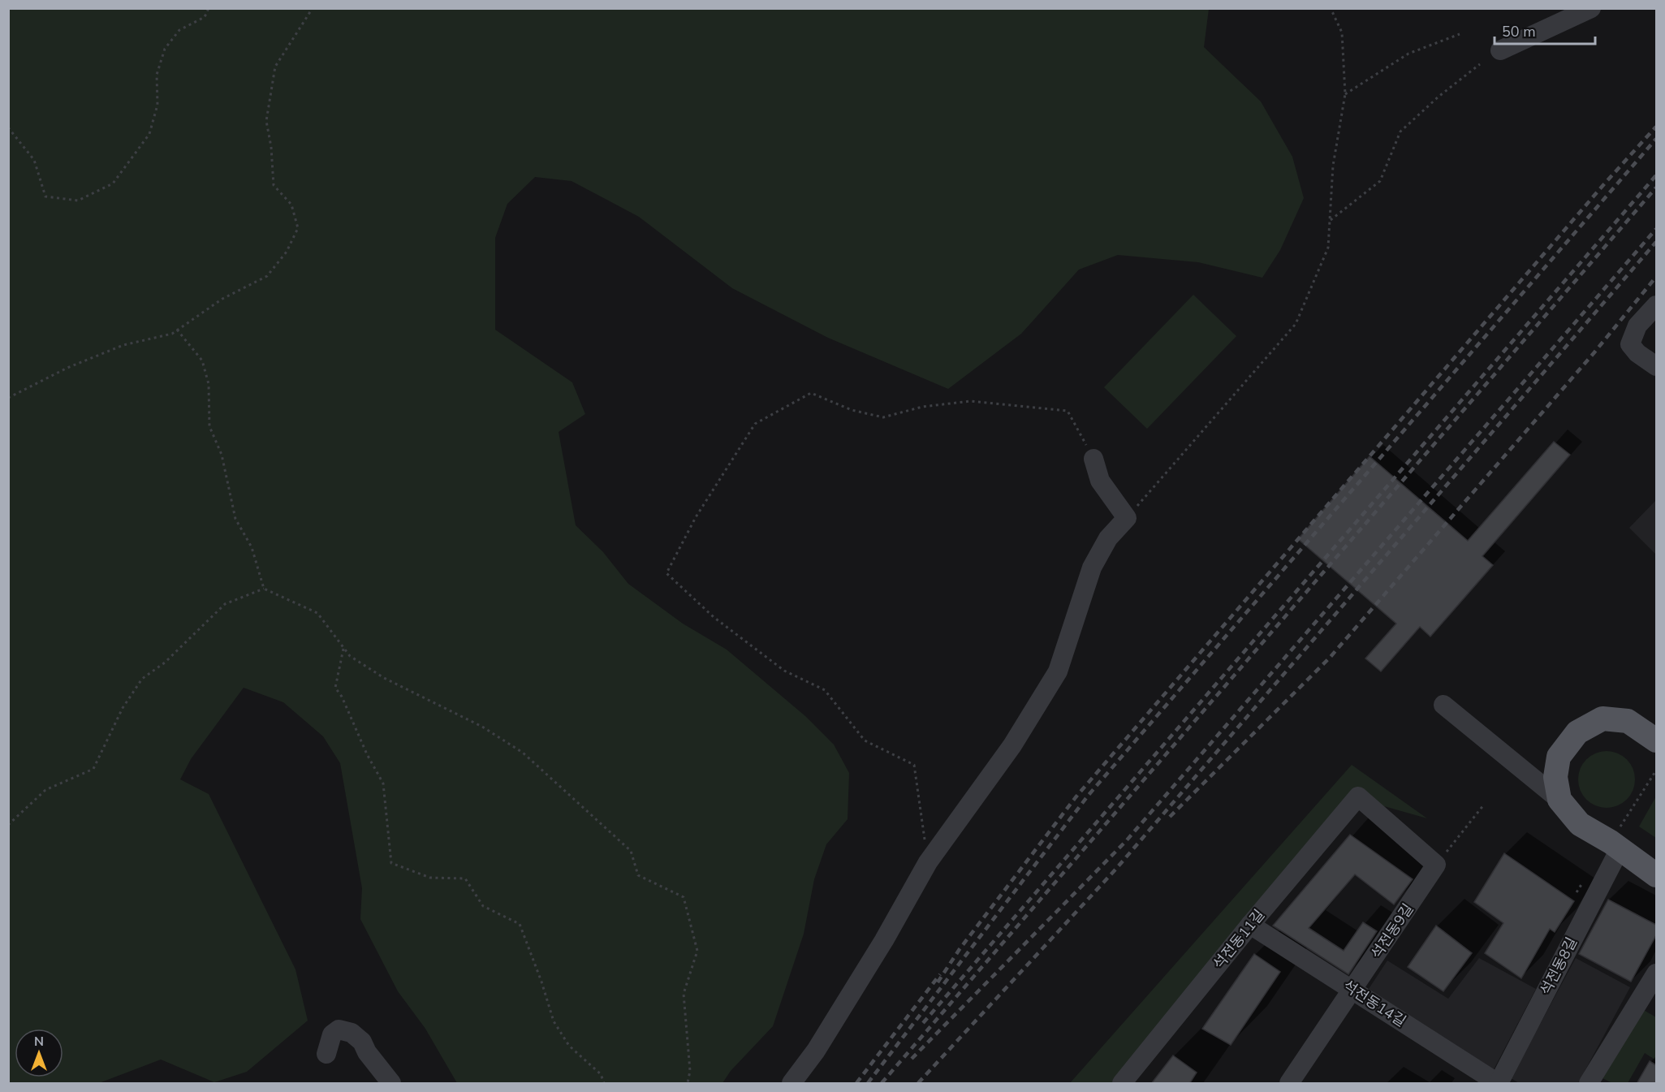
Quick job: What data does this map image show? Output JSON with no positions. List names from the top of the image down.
{
  "streets": {
    "street": [
      "석전동9길",
      "석전동11길",
      "석전동8길",
      "석전동14길"
    ]
  },
  "crossings": [
    ["석전동9길", "석전동11길"],
    ["석전동9길", "석전동14길"],
    ["석전동11길", "석전동14길"],
    ["석전동8길", "석전동14길"]
  ],
  "scale_bar": "50 m",
  "north": "top"
}
